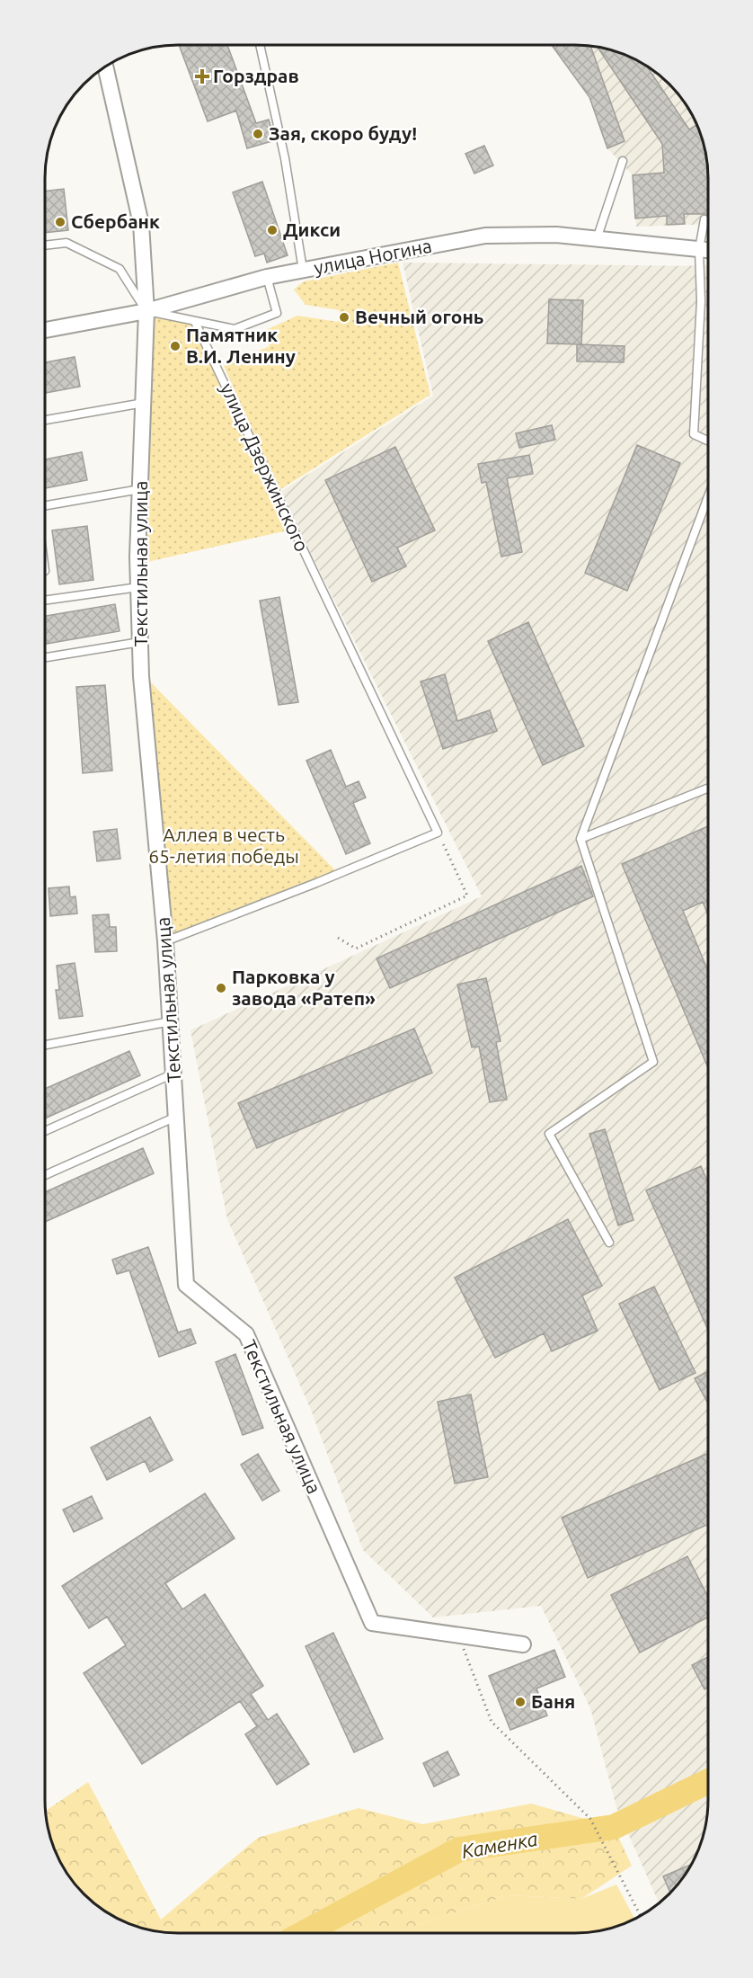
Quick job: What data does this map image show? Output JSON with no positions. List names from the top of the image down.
{
  "streets": {
    "street": ["улица Ногина", "Текстильная улица"],
    "lane": ["улица Дзержинского"]
  },
  "crossings": [
    ["улица Ногина", "Текстильная улица"]
  ],
  "water": ["Каменка"],
  "parks": ["Аллея в честь 65-летия победы"],
  "places": {
    "health": ["Горздрав"],
    "other": [
      "Зая, скоро буду!",
      "Сбербанк",
      "Дикси",
      "Вечный огонь",
      "Памятник В.И. Ленину",
      "Парковка у завода «Ратеп»",
      "Баня"
    ]
  }
}
